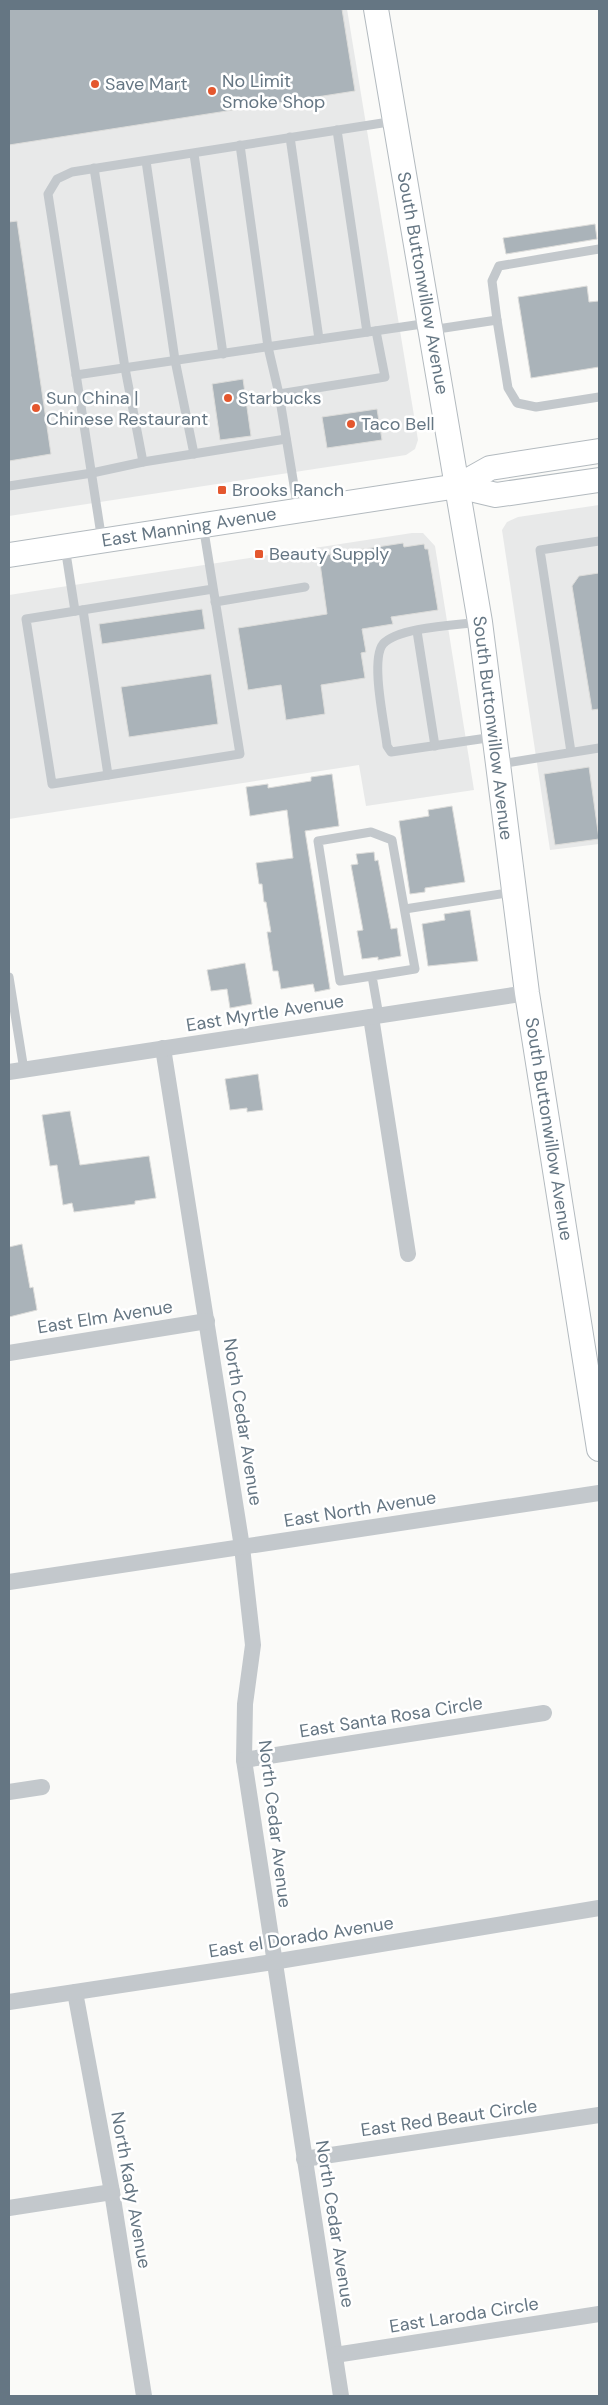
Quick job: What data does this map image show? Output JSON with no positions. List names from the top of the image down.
{
  "streets": {
    "street": [
      "South Buttonwillow Avenue",
      "East Manning Avenue",
      "East Myrtle Avenue",
      "East Elm Avenue",
      "North Cedar Avenue",
      "East North Avenue",
      "East Santa Rosa Circle",
      "East el Dorado Avenue",
      "East Red Beaut Circle",
      "North Kady Avenue",
      "East Laroda Circle"
    ]
  },
  "crossings": [
    ["South Buttonwillow Avenue", "East Manning Avenue"],
    ["South Buttonwillow Avenue", "East Myrtle Avenue"],
    ["East Myrtle Avenue", "North Cedar Avenue"],
    ["East Elm Avenue", "North Cedar Avenue"],
    ["North Cedar Avenue", "East North Avenue"],
    ["North Cedar Avenue", "East Santa Rosa Circle"],
    ["North Cedar Avenue", "East el Dorado Avenue"],
    ["North Cedar Avenue", "East Red Beaut Circle"],
    ["North Cedar Avenue", "East Laroda Circle"],
    ["East el Dorado Avenue", "North Kady Avenue"]
  ],
  "places": {
    "other": [
      "Save Mart",
      "No Limit Smoke Shop",
      "Starbucks",
      "Sun China | Chinese Restaurant",
      "Taco Bell"
    ],
    "transit": ["Brooks Ranch", "Beauty Supply"]
  }
}
